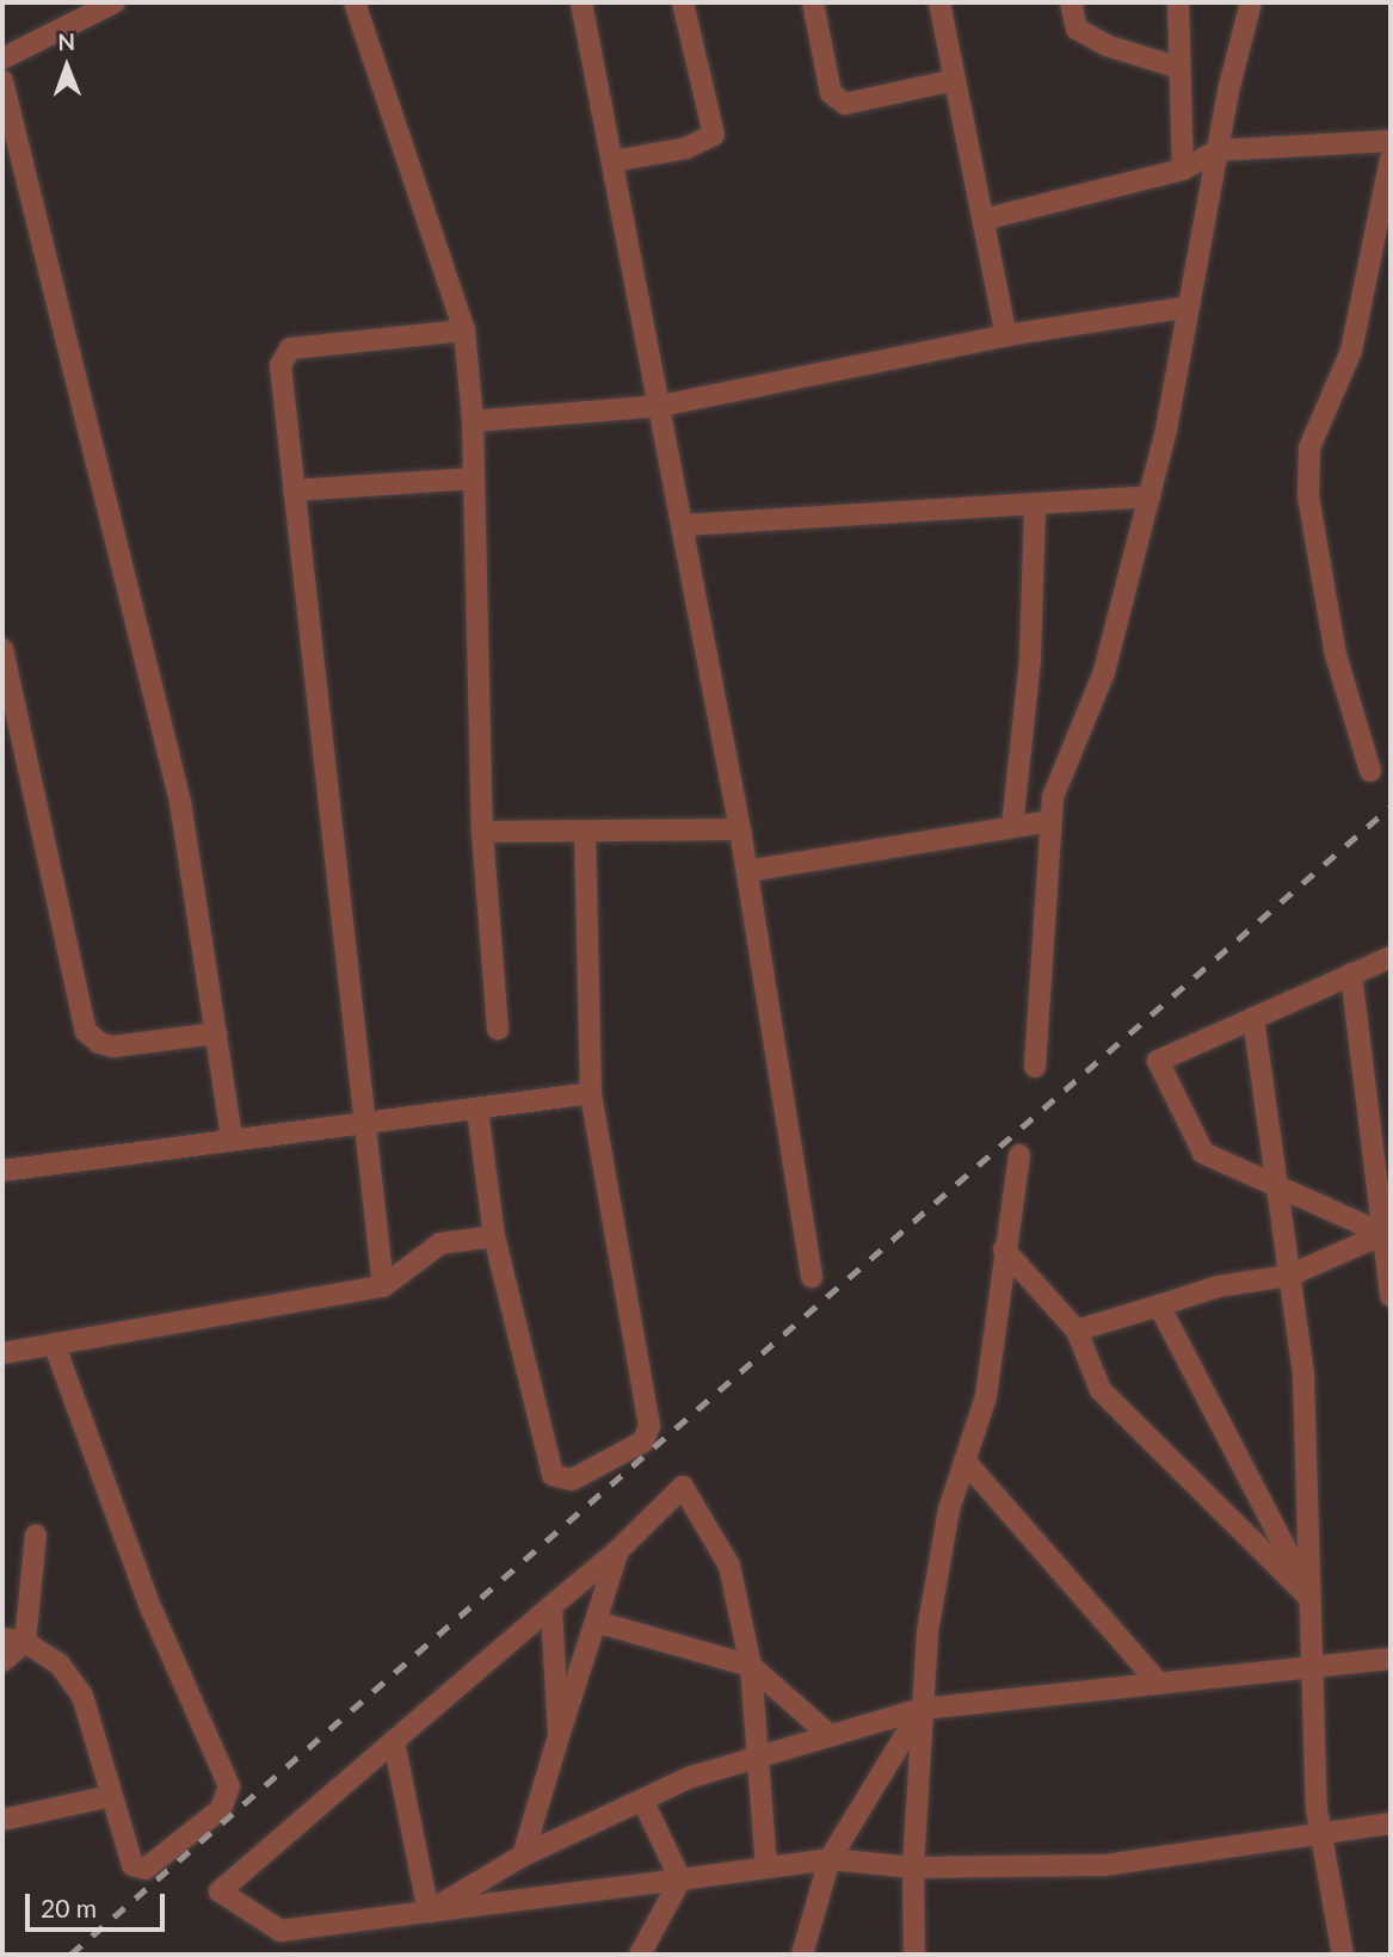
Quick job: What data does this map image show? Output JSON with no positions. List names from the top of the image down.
{
  "scale_bar": "20 m",
  "north": "top"
}
